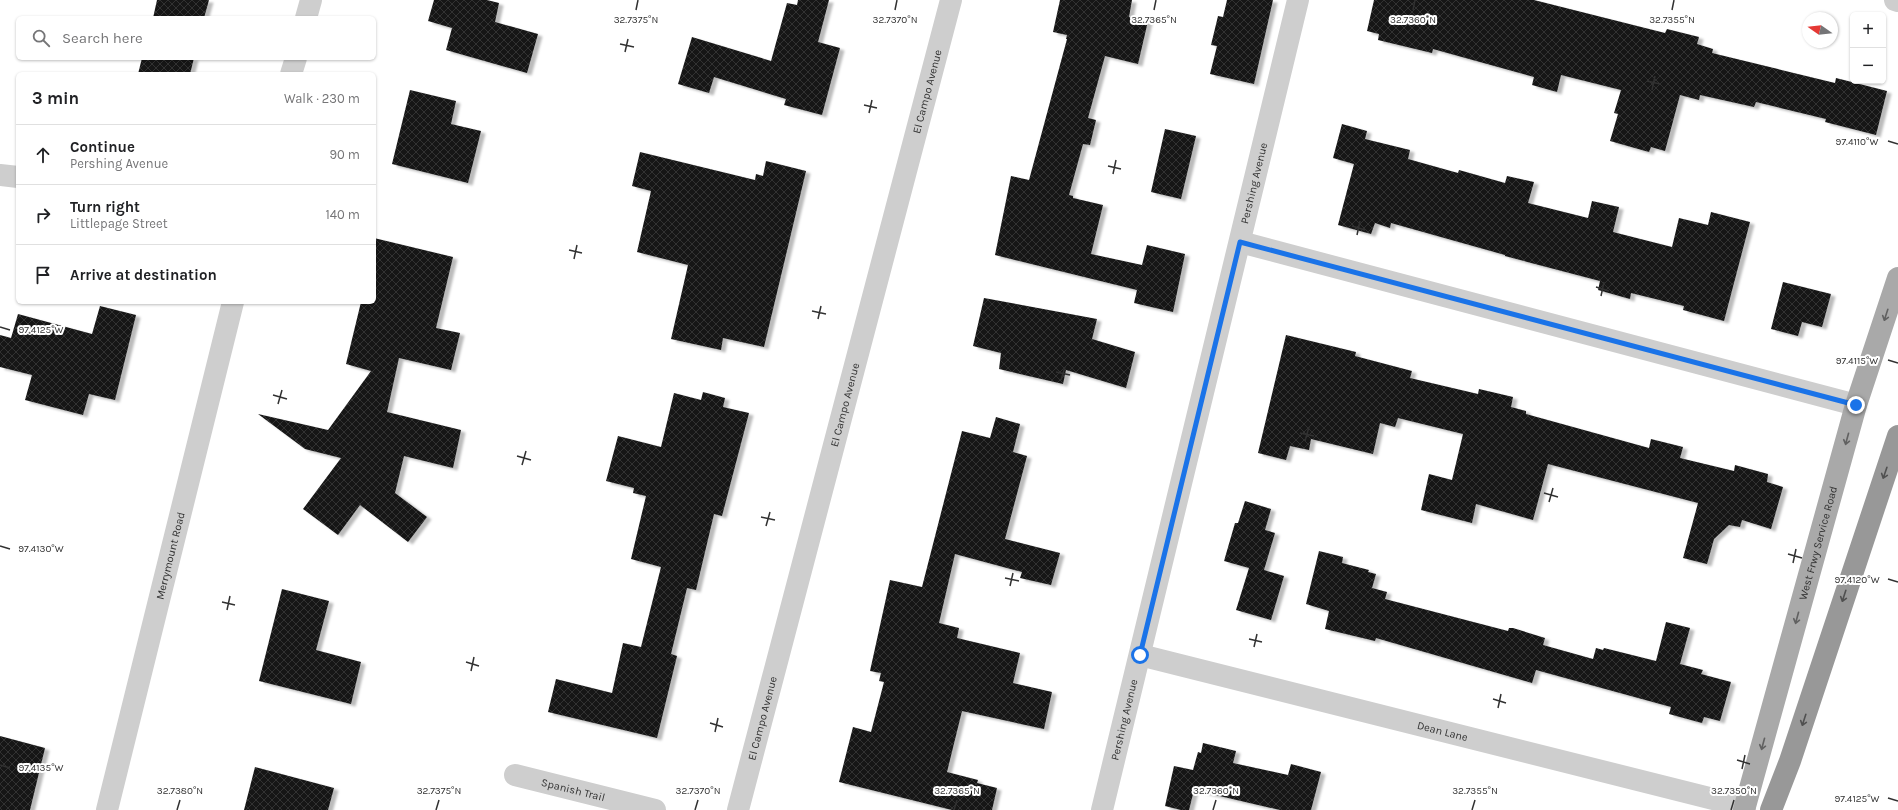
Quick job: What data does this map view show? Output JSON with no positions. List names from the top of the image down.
{
  "streets": {
    "main road": ["West Frwy Service Road"],
    "street": [
      "El Campo Avenue",
      "Pershing Avenue",
      "Merrymount Road",
      "Dean Lane",
      "Spanish Trail"
    ]
  },
  "crossings": [
    ["Pershing Avenue", "Dean Lane"],
    ["West Frwy Service Road", "Dean Lane"]
  ],
  "one_way": ["West Frwy Service Road"],
  "north": "left",
  "page": {
    "map_buttons": ["+", "−"],
    "search": "Search here",
    "heading": ["3 min", "Walk · 230 m"],
    "list": [
      ["Continue", "Pershing Avenue", "90 m"],
      ["Turn right", "Littlepage Street", "140 m"],
      "Arrive at destination"
    ]
  },
  "coordinates": [
    "32.7375°N",
    "32.7370°N",
    "32.7365°N",
    "32.7360°N",
    "32.7355°N",
    "97.4110°W",
    "97.4125°W",
    "97.4115°W",
    "97.4130°W",
    "97.4120°W",
    "97.4135°W",
    "32.7380°N",
    "32.7350°N"
  ]
}
